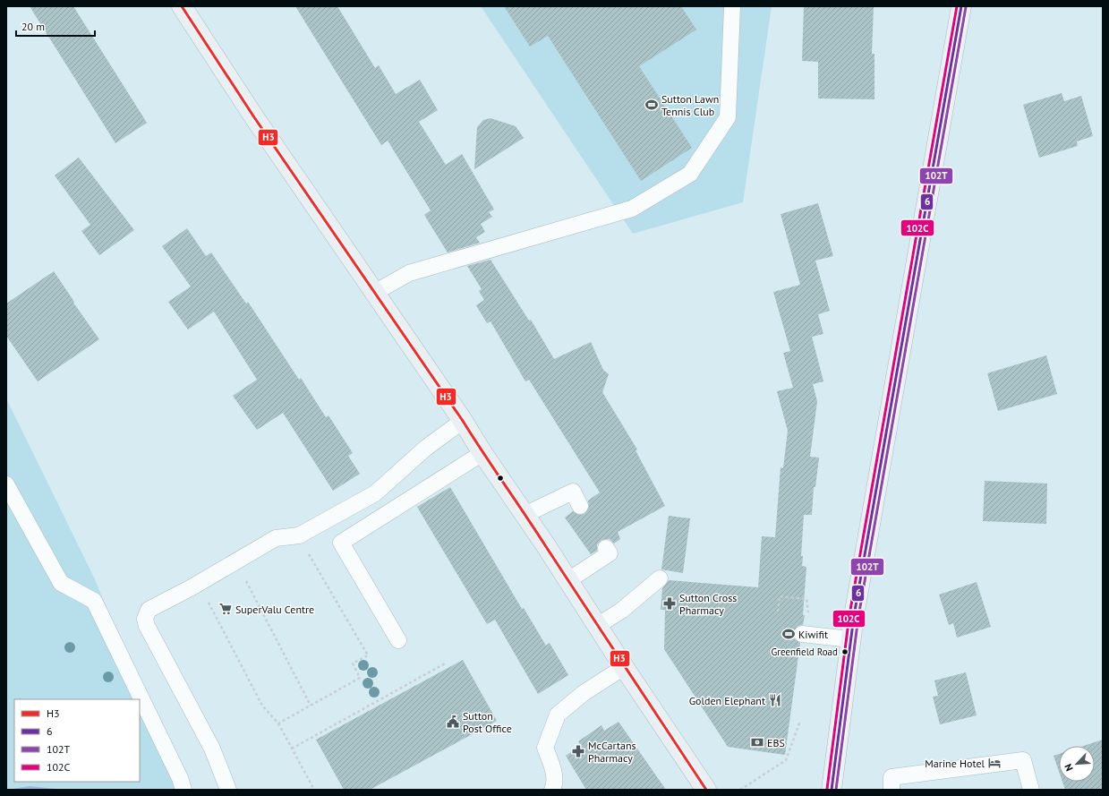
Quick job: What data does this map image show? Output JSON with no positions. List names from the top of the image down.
{
  "places": {
    "sports": ["Sutton Lawn Tennis Club", "Kiwifit"],
    "pharmacy": ["Sutton Cross Pharmacy", "McCartans Pharmacy"],
    "supermarket": ["SuperValu Centre"],
    "other": ["Greenfield Road"],
    "restaurant": ["Golden Elephant"],
    "public building": ["Sutton Post Office"],
    "bank": ["EBS"],
    "hotel": ["Marine Hotel"]
  },
  "lines": [
    "transit line H3",
    "transit line 6",
    "transit line 102C",
    "transit line 102T"
  ],
  "legend": [
    "H3",
    "6",
    "102T",
    "102C"
  ],
  "scale_bar": "20 m",
  "north": "bottom left"
}
